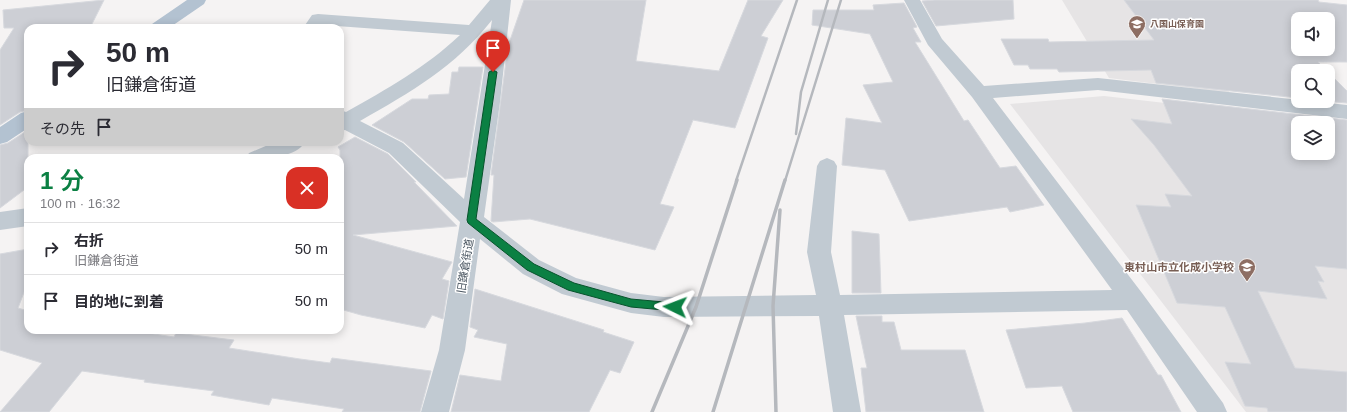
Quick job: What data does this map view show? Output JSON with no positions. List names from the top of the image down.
{
  "streets": {
    "street": ["旧鎌倉街道"]
  },
  "places": {
    "school or university": ["八国山保育園", "東村山市立化成小学校"]
  },
  "page": {
    "turn": ["50 m", "旧鎌倉街道"],
    "then": "その先",
    "heading": ["1 分", "100 m · 16:32"],
    "list": [
      {
        "name": "右折",
        "note": "旧鎌倉街道",
        "value": "50 m"
      },
      {
        "name": "目的地に到着",
        "value": "50 m"
      }
    ]
  }
}
